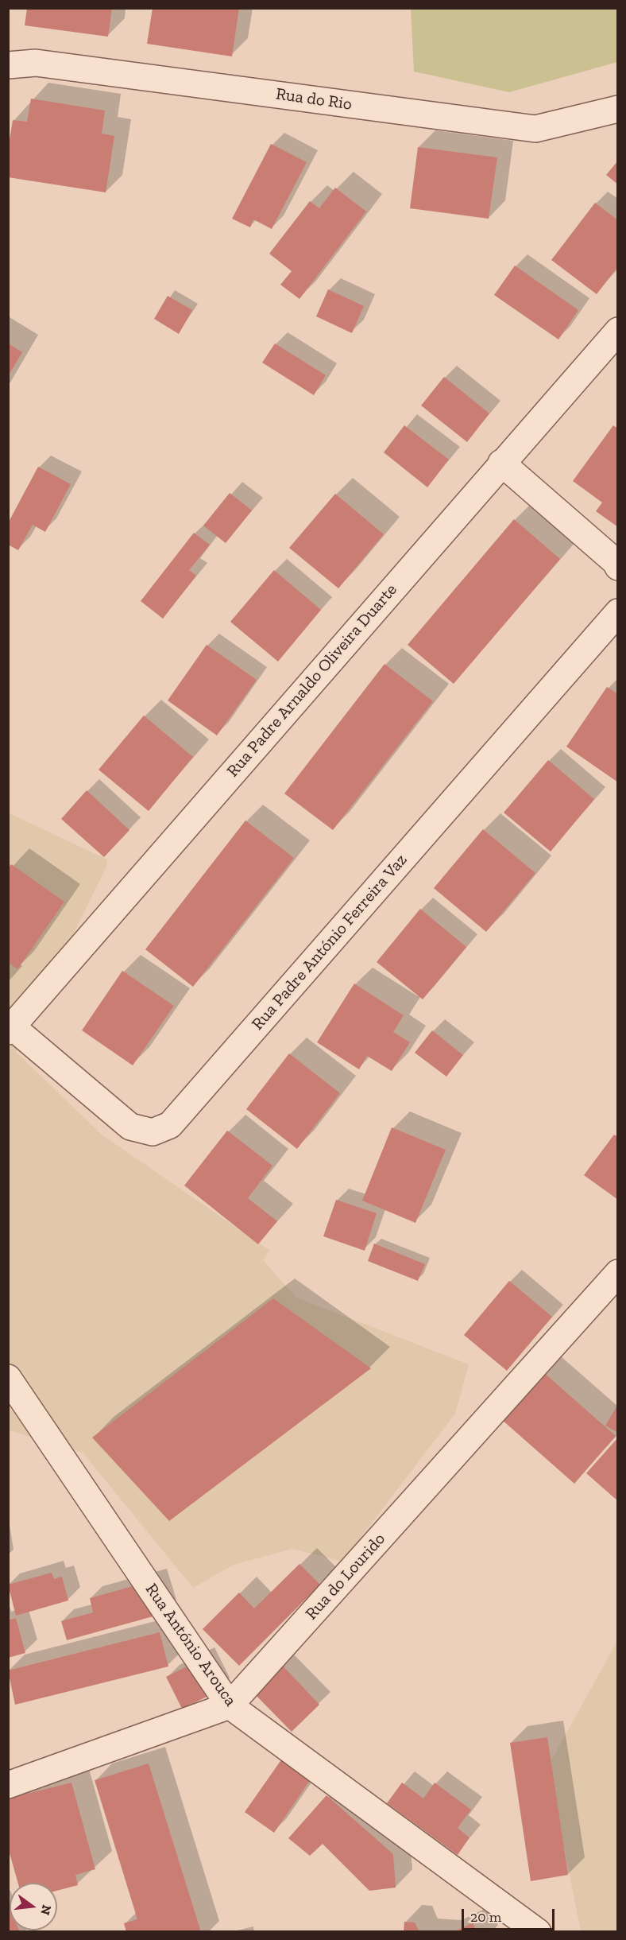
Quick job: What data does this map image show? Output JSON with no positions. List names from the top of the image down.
{
  "streets": {
    "street": [
      "Rua do Rio",
      "Rua Padre Arnaldo Oliveira Duarte",
      "Rua Padre António Ferreira Vaz",
      "Rua do Lourido",
      "Rua António Arouca"
    ]
  },
  "crossings": [
    ["Rua Padre Arnaldo Oliveira Duarte", "Rua Padre António Ferreira Vaz"],
    ["Rua do Lourido", "Rua António Arouca"]
  ],
  "scale_bar": "20 m",
  "north": "right"
}
